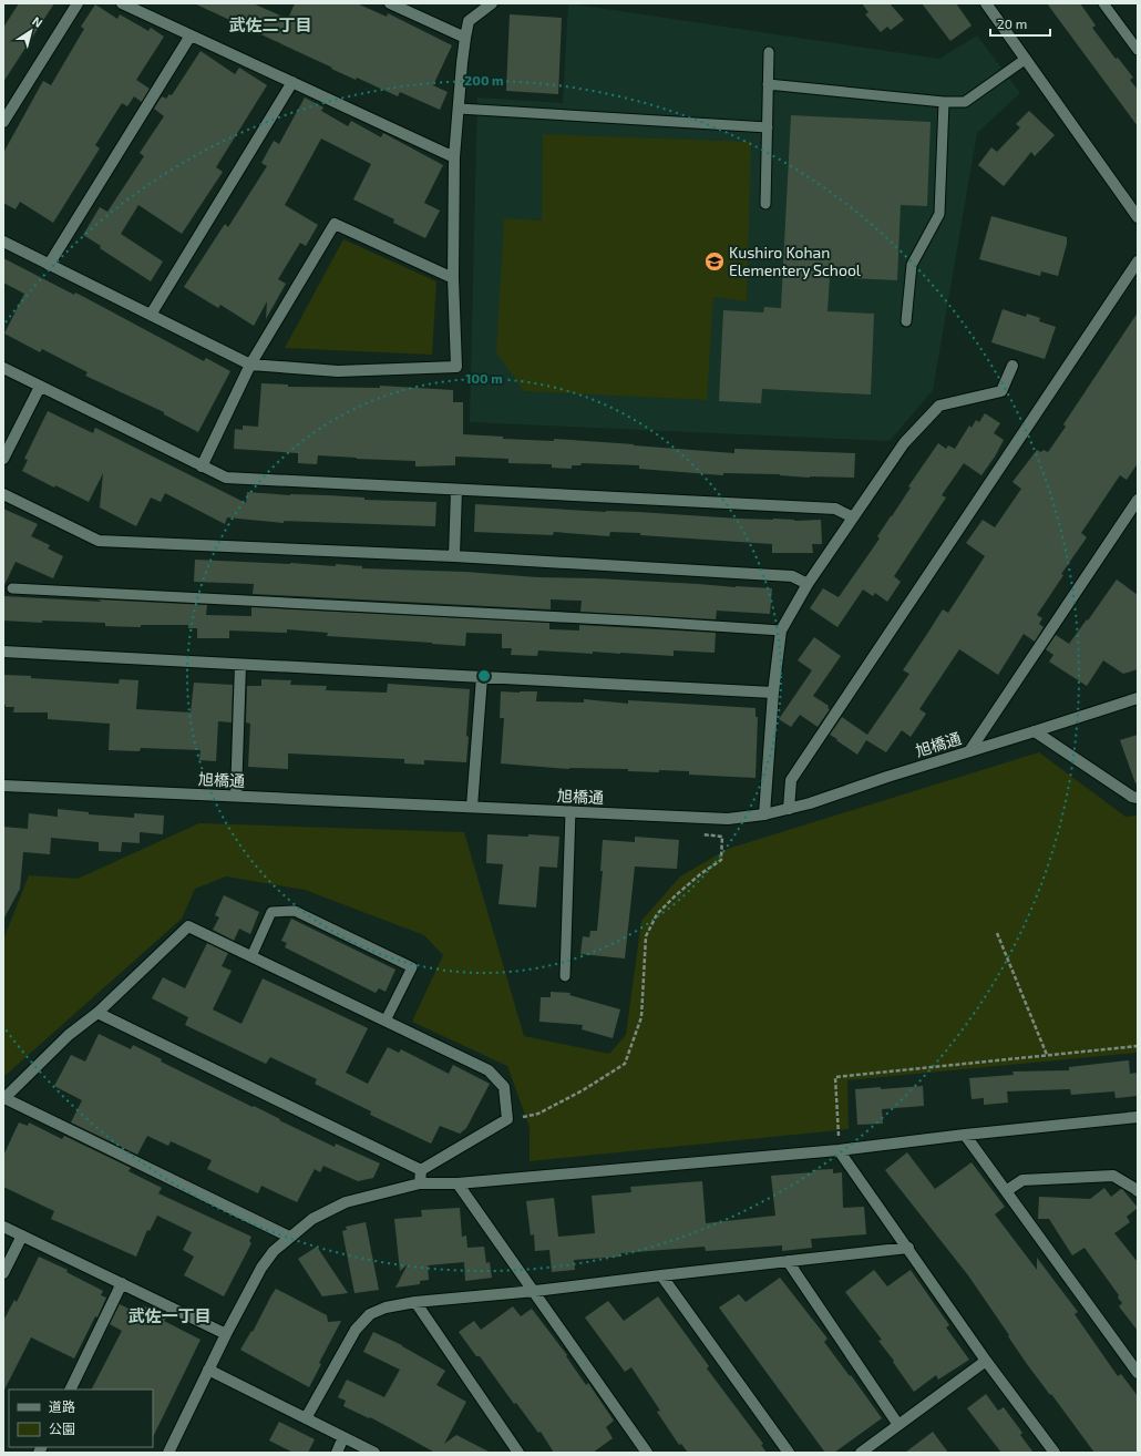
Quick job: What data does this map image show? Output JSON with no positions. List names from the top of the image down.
{
  "streets": {
    "street": ["旭橋通"]
  },
  "districts": ["武佐二丁目", "武佐一丁目"],
  "places": {
    "school or university": ["Kushiro Kohan Elementery School"]
  },
  "legend": ["道路", "公園"],
  "scale_bar": "20 m",
  "north": "top right",
  "rings": ["200 m", "100 m"]
}
